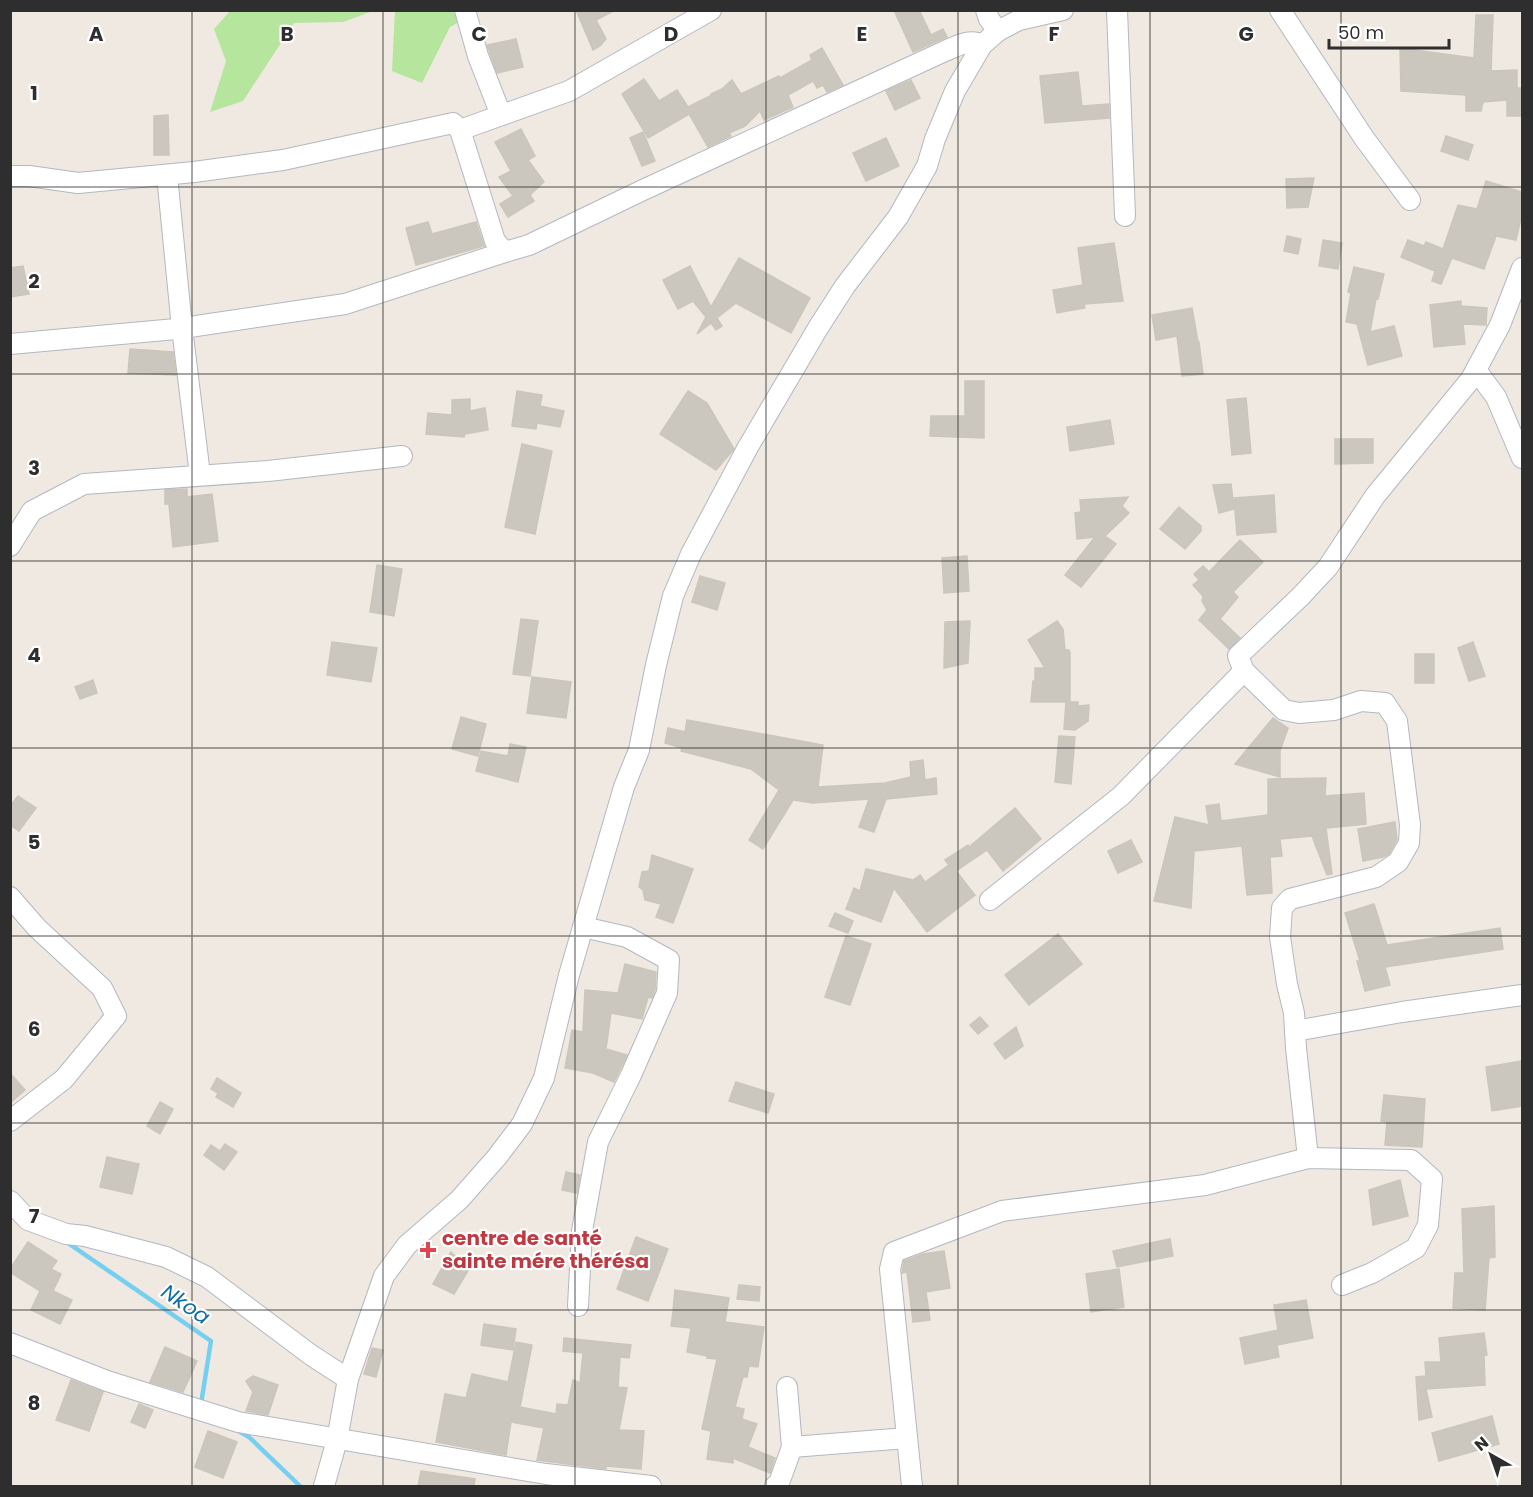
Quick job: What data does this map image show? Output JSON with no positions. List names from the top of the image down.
{
  "water": ["Nkoa"],
  "places": {
    "health": ["centre de santé sainte mére thérésa"]
  },
  "scale_bar": "50 m",
  "north": "top left",
  "grid": {
    "columns": [
      "A",
      "B",
      "C",
      "D",
      "E",
      "F",
      "G"
    ],
    "rows": [
      "1",
      "2",
      "3",
      "4",
      "5",
      "6",
      "7",
      "8"
    ]
  }
}
